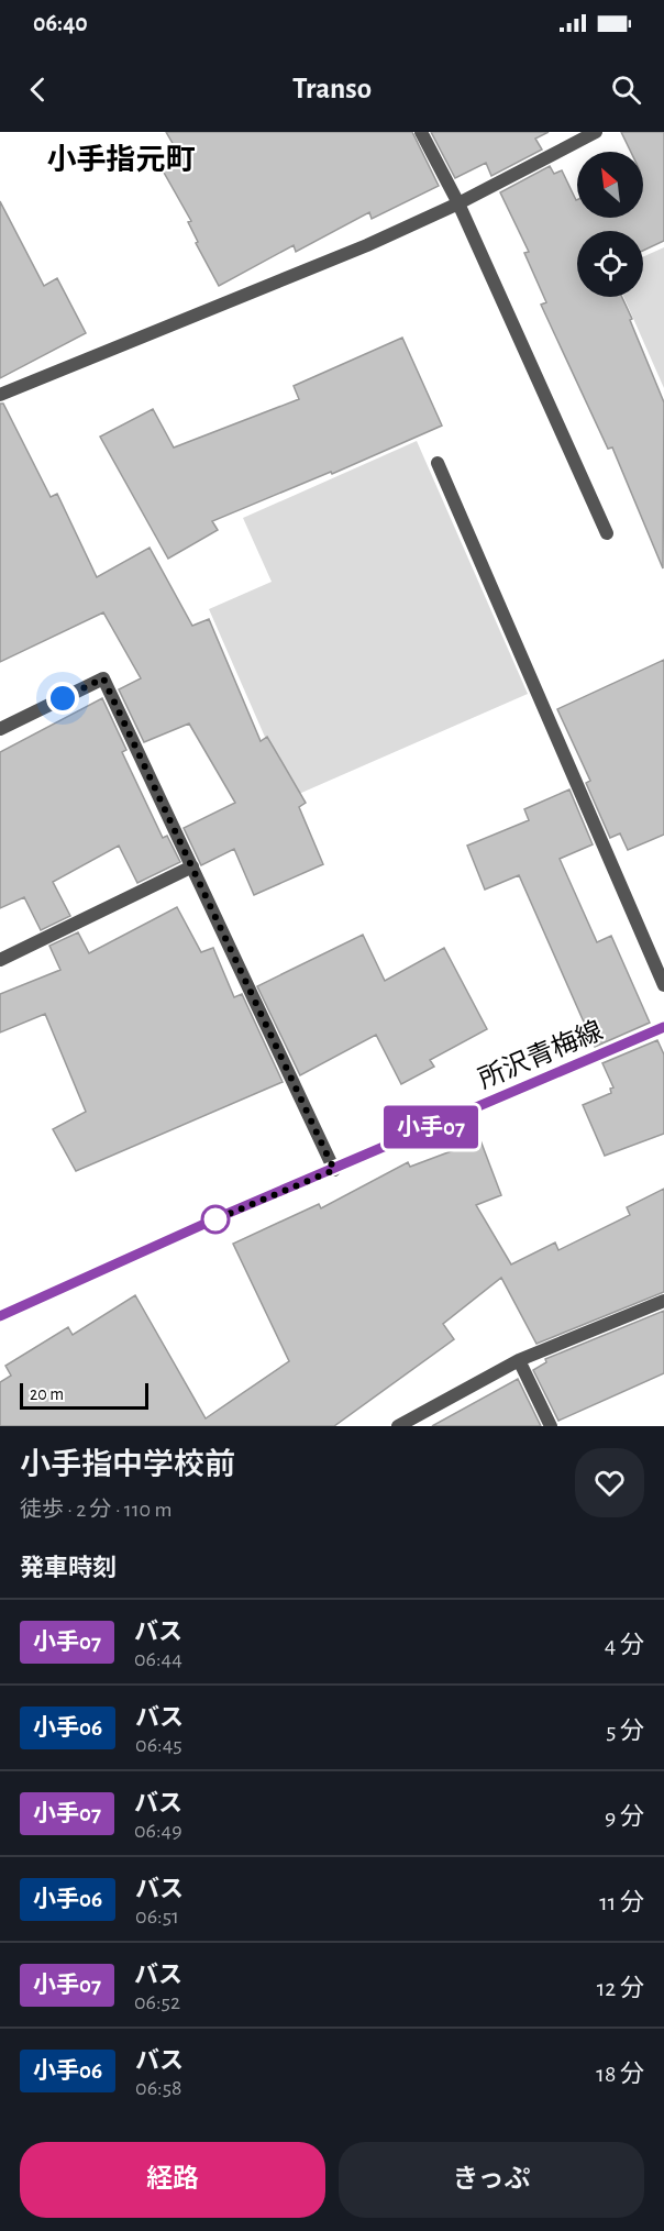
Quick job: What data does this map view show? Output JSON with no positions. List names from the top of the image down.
{
  "streets": {
    "main road": ["所沢青梅線"]
  },
  "districts": ["小手指元町"],
  "lines": ["bus line 小手07"],
  "scale_bar": "20 m",
  "north": "top left",
  "page": {
    "status": "06:40",
    "header": "Transo",
    "on_map": "小手07",
    "scale": "20 m",
    "heading": [
      ["小手指中学校前", "徒歩 · 2 分 · 110 m"],
      "発車時刻"
    ],
    "list": [
      {
        "mark": "小手07",
        "name": "バス",
        "note": "06:44",
        "value": "4 分"
      },
      {
        "mark": "小手06",
        "name": "バス",
        "note": "06:45",
        "value": "5 分"
      },
      {
        "mark": "小手07",
        "name": "バス",
        "note": "06:49",
        "value": "9 分"
      },
      {
        "mark": "小手06",
        "name": "バス",
        "note": "06:51",
        "value": "11 分"
      },
      {
        "mark": "小手07",
        "name": "バス",
        "note": "06:52",
        "value": "12 分"
      },
      {
        "mark": "小手06",
        "name": "バス",
        "note": "06:58",
        "value": "18 分"
      }
    ],
    "buttons": ["経路", "きっぷ"]
  }
}
